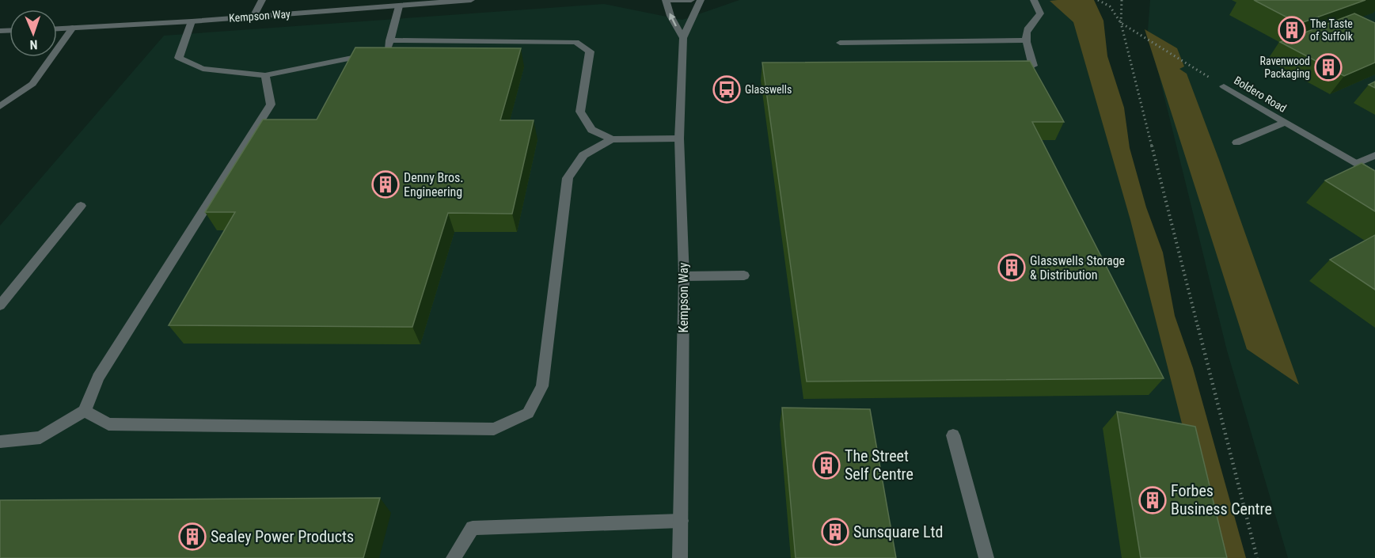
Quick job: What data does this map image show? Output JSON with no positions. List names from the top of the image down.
{
  "streets": {
    "street": ["Kempson Way", "Boldero Road"]
  },
  "places": {
    "building": [
      "The Taste of Suffolk",
      "Ravenwood Packaging",
      "Denny Bros. Engineering",
      "Glasswells Storage & Distribution",
      "The Street Self Centre",
      "Forbes Business Centre",
      "Sunsquare Ltd",
      "Sealey Power Products"
    ],
    "bus stop": ["Glasswells"]
  },
  "north": "bottom"
}
